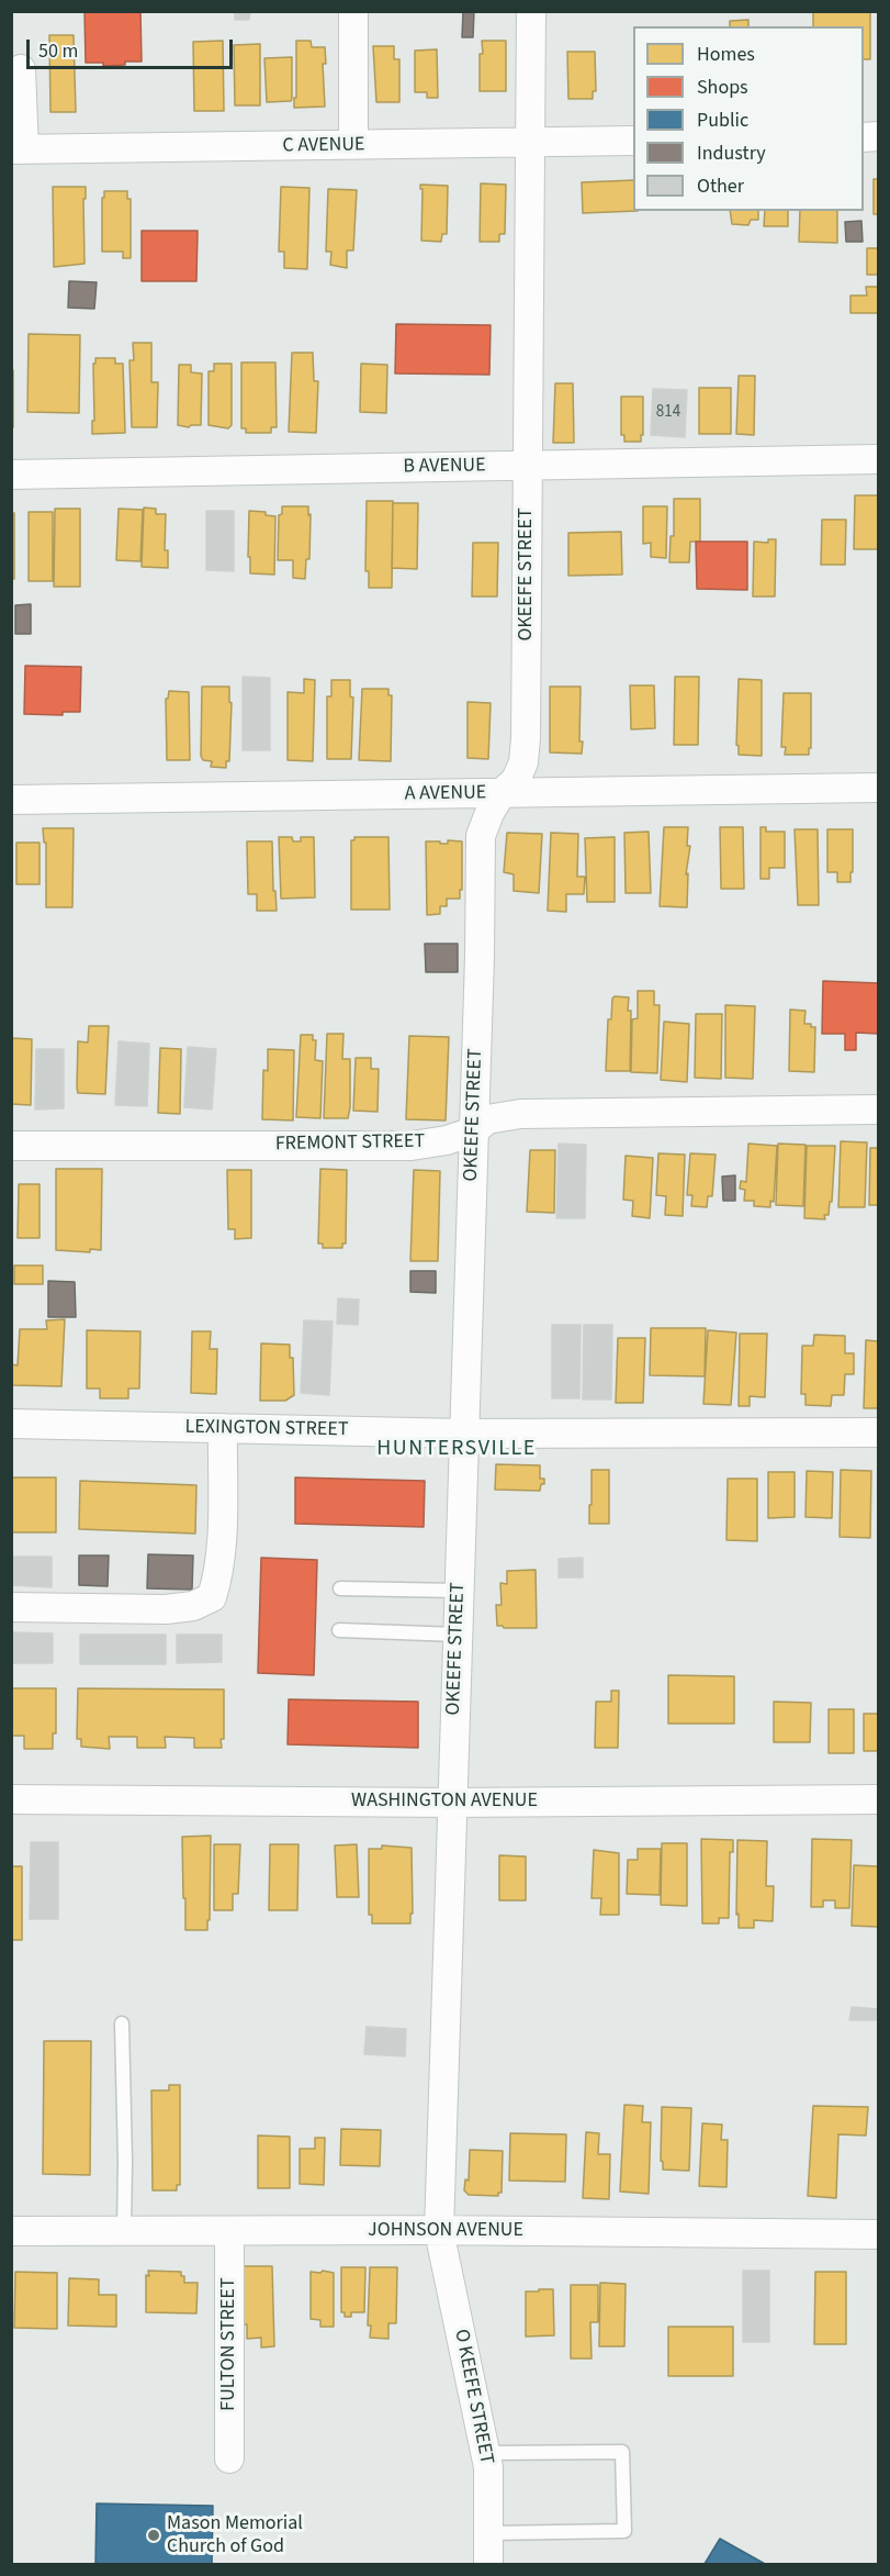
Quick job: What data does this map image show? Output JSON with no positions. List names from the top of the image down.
{
  "streets": {
    "street": [
      "C AVENUE",
      "B AVENUE",
      "OKEEFE STREET",
      "A AVENUE",
      "FREMONT STREET",
      "LEXINGTON STREET",
      "WASHINGTON AVENUE",
      "JOHNSON AVENUE",
      "FULTON STREET",
      "O KEEFE STREET"
    ]
  },
  "crossings": [
    ["C AVENUE", "OKEEFE STREET"],
    ["B AVENUE", "OKEEFE STREET"],
    ["OKEEFE STREET", "A AVENUE"],
    ["OKEEFE STREET", "FREMONT STREET"],
    ["OKEEFE STREET", "LEXINGTON STREET"],
    ["OKEEFE STREET", "WASHINGTON AVENUE"],
    ["OKEEFE STREET", "JOHNSON AVENUE"],
    ["OKEEFE STREET", "O KEEFE STREET"],
    ["JOHNSON AVENUE", "FULTON STREET"],
    ["JOHNSON AVENUE", "O KEEFE STREET"]
  ],
  "districts": ["HUNTERSVILLE"],
  "places": ["Mason Memorial Church of God"],
  "house_numbers": ["814"],
  "legend": [
    "Homes",
    "Shops",
    "Public",
    "Industry",
    "Other"
  ],
  "scale_bar": "50 m"
}
